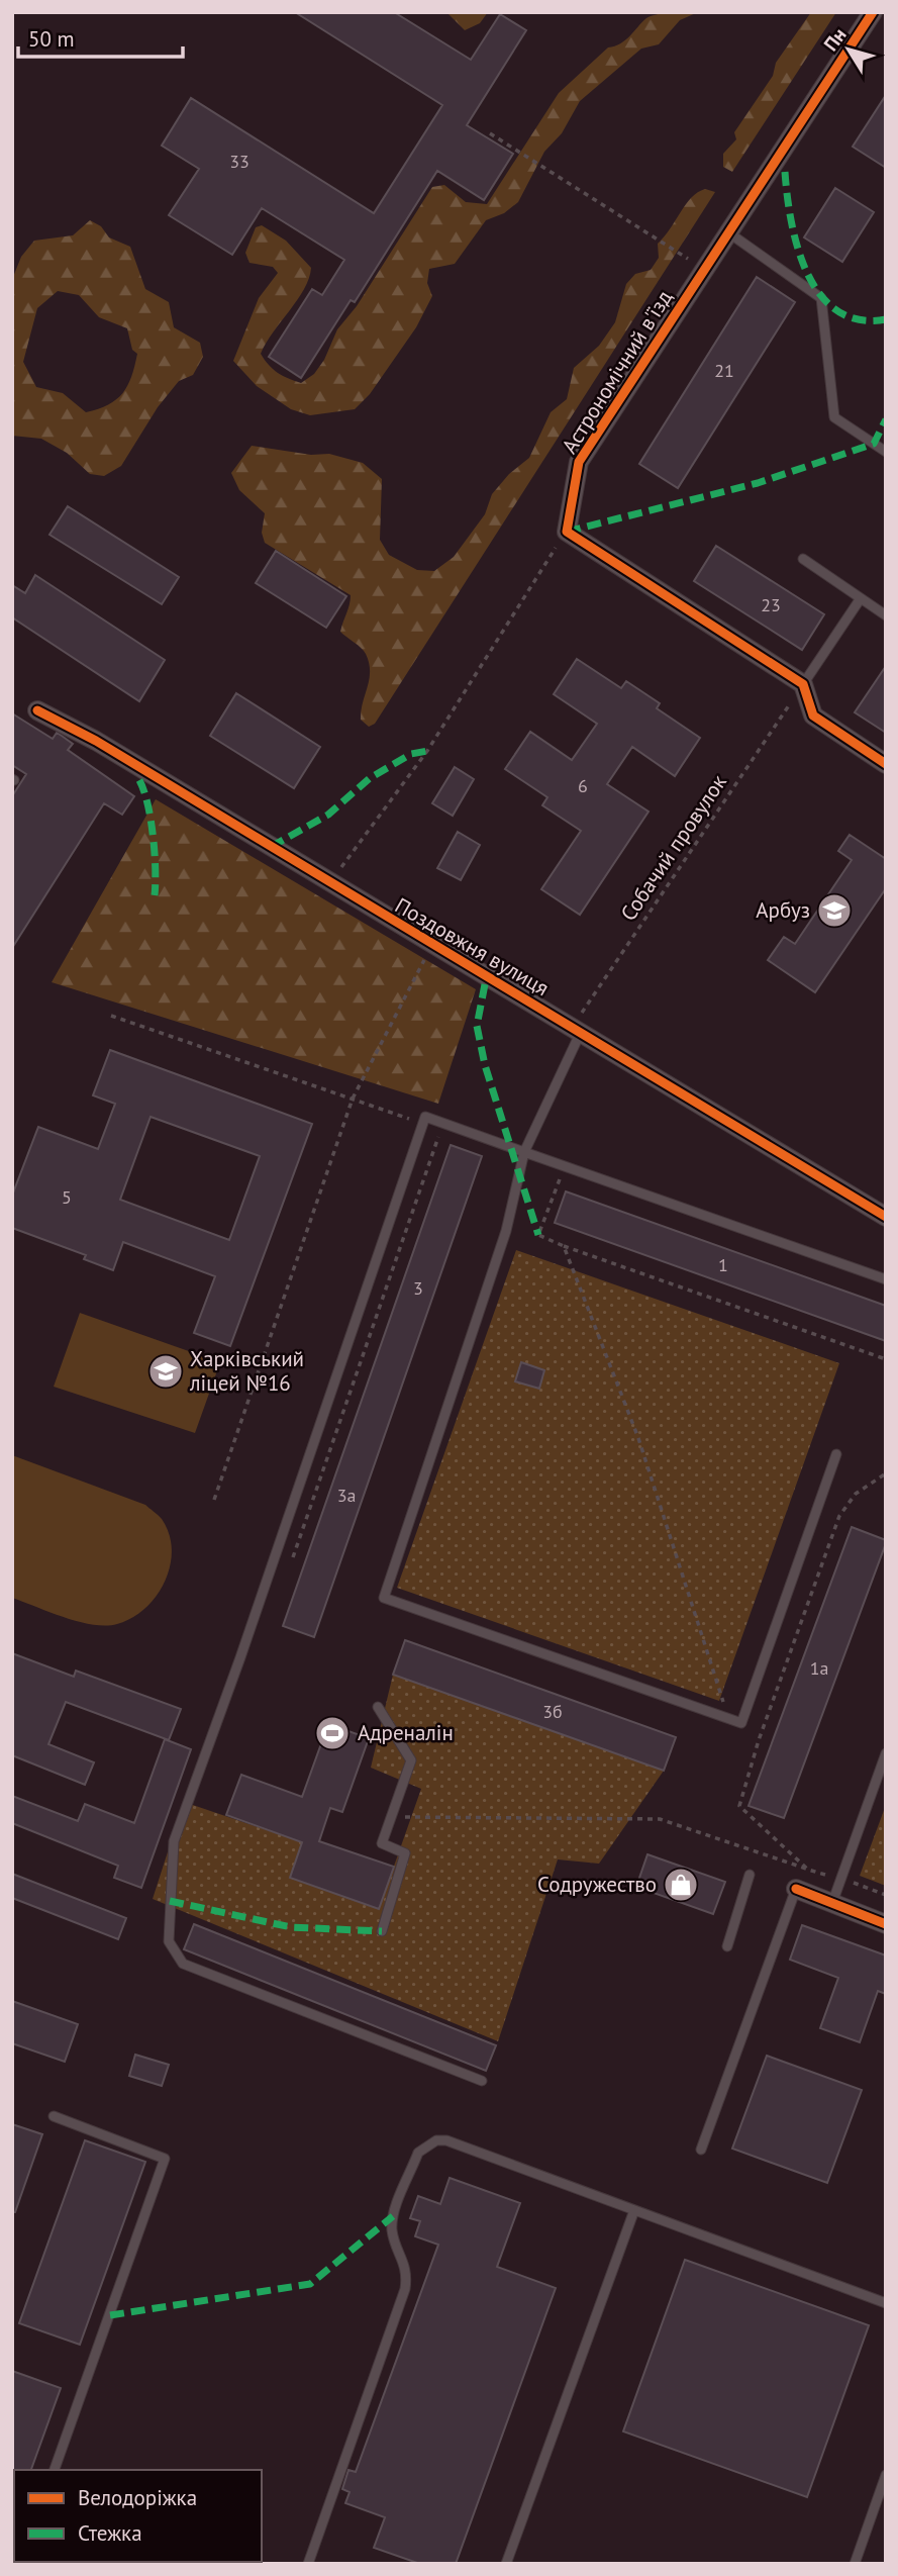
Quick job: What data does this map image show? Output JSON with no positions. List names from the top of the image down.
{
  "streets": {
    "street": ["Астрономічний в'їзд", "Поздовжня вулиця"],
    "path": ["Собачий провулок"]
  },
  "crossings": [
    ["Собачий провулок", "Поздовжня вулиця"]
  ],
  "places": {
    "school or university": ["Арбуз", "Харківський ліцей №16"],
    "sports": ["Адреналін"],
    "shop": ["Содружество"]
  },
  "house_numbers": [
    "33",
    "21",
    "23",
    "6",
    "5",
    "1",
    "3",
    "3а",
    "1а",
    "3б"
  ],
  "legend": ["Велодоріжка", "Стежка"],
  "scale_bar": "50 m",
  "north": "top left"
}
